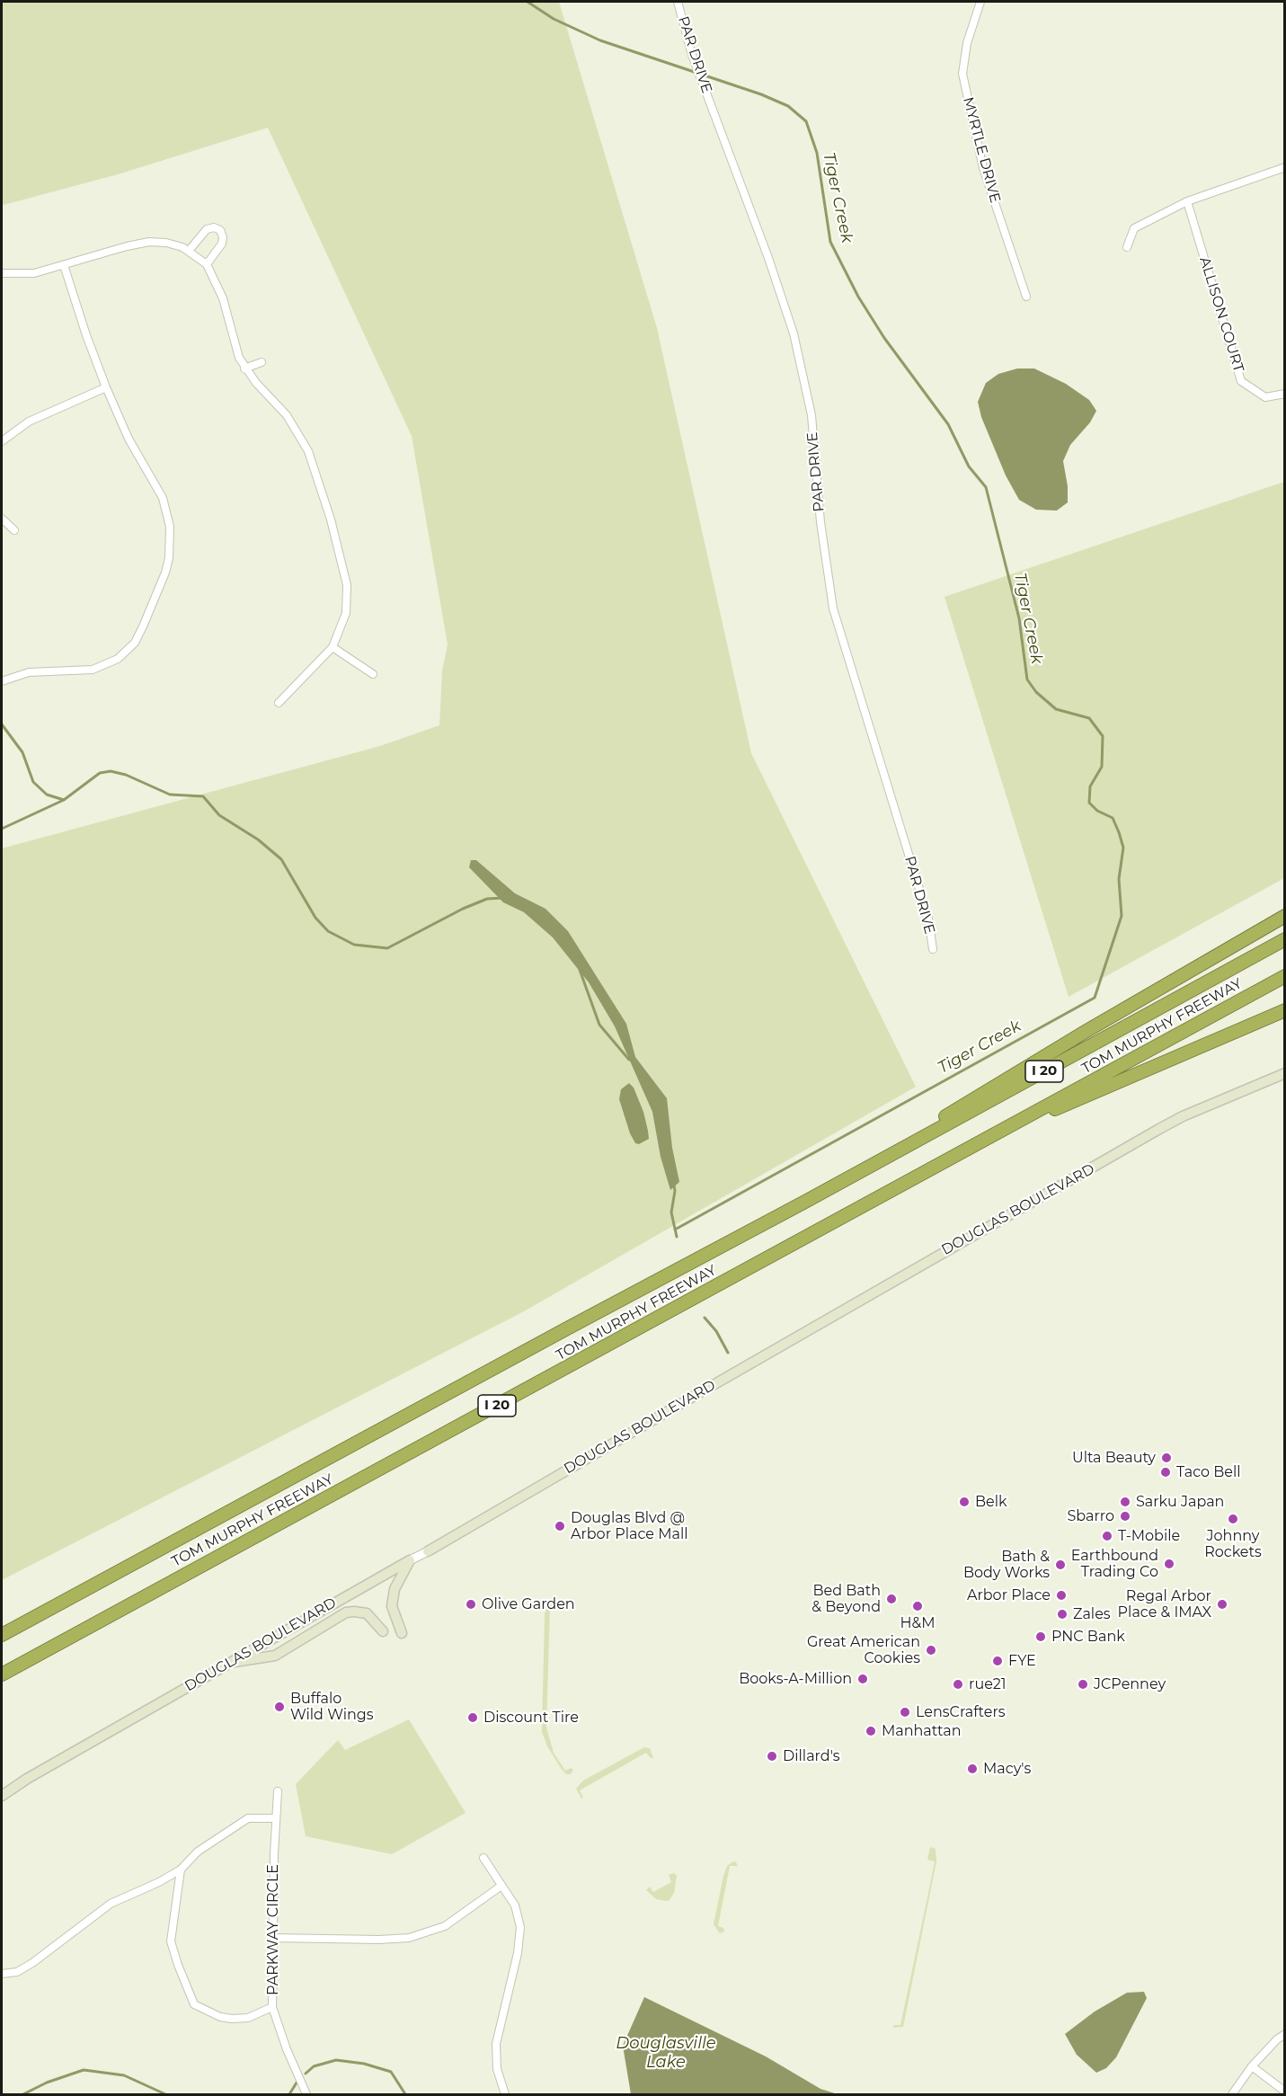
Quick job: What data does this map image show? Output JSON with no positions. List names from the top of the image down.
{
  "streets": {
    "highway": ["TOM MURPHY FREEWAY", "I 20"],
    "main road": ["DOUGLAS BOULEVARD"],
    "street": [
      "PAR DRIVE",
      "MYRTLE DRIVE",
      "ALLISON COURT",
      "PARKWAY CIRCLE"
    ]
  },
  "water": ["Tiger Creek", "Douglasville Lake"],
  "places": [
    "Ulta Beauty",
    "Taco Bell",
    "Belk",
    "Sarku Japan",
    "Sbarro",
    "Johnny Rockets",
    "Douglas Blvd @ Arbor Place Mall",
    "T-Mobile",
    "Earthbound Trading Co",
    "Bath & Body Works",
    "Arbor Place",
    "Bed Bath & Beyond",
    "Olive Garden",
    "Regal Arbor Place & IMAX",
    "H&M",
    "Zales",
    "PNC Bank",
    "Great American Cookies",
    "FYE",
    "Books-A-Million",
    "rue21",
    "JCPenney",
    "Buffalo Wild Wings",
    "LensCrafters",
    "Discount Tire",
    "Manhattan",
    "Dillard's",
    "Macy's"
  ]
}
